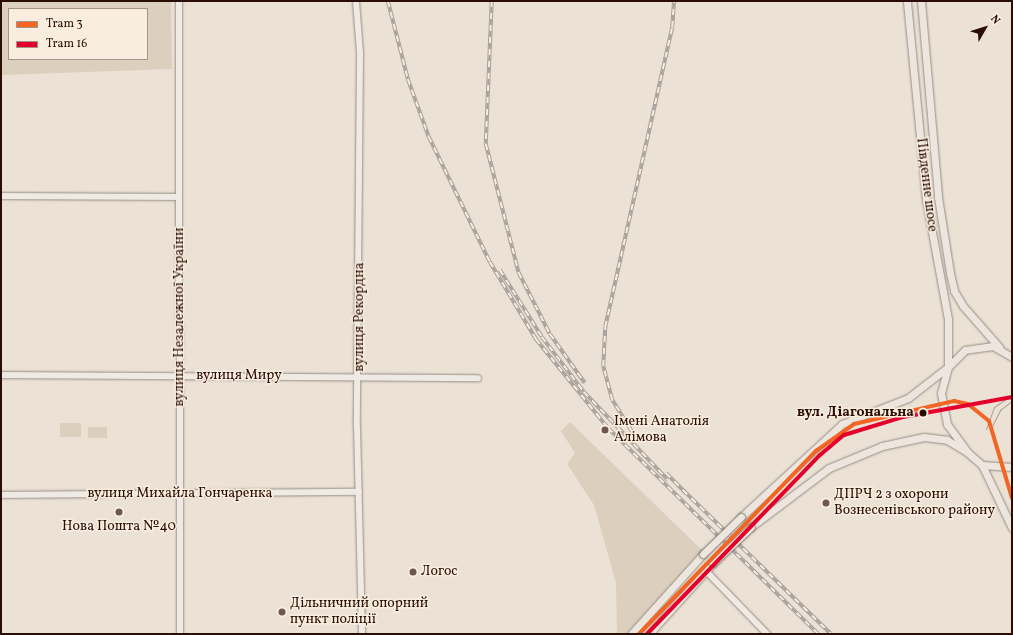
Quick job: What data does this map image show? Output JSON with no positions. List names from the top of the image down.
{
  "streets": {
    "main road": ["Південне шосе"],
    "street": [
      "вулиця Незалежної України",
      "вулиця Рекордна",
      "вулиця Миру",
      "вулиця Михайла Гончаренка"
    ]
  },
  "crossings": [
    ["вулиця Незалежної України", "вулиця Миру"],
    ["вулиця Незалежної України", "вулиця Михайла Гончаренка"],
    ["вулиця Рекордна", "вулиця Миру"],
    ["вулиця Рекордна", "вулиця Михайла Гончаренка"]
  ],
  "places": [
    "вул. Діагональна",
    "Імені Анатолія Алімова",
    "ДПРЧ 2 з охорони Вознесенівського району",
    "Нова Пошта №40",
    "Логос",
    "Дільничний опорний пункт поліції"
  ],
  "lines": ["tram line 16", "tram line 3"],
  "legend": ["Tram 3", "Tram 16"],
  "north": "top right"
}
